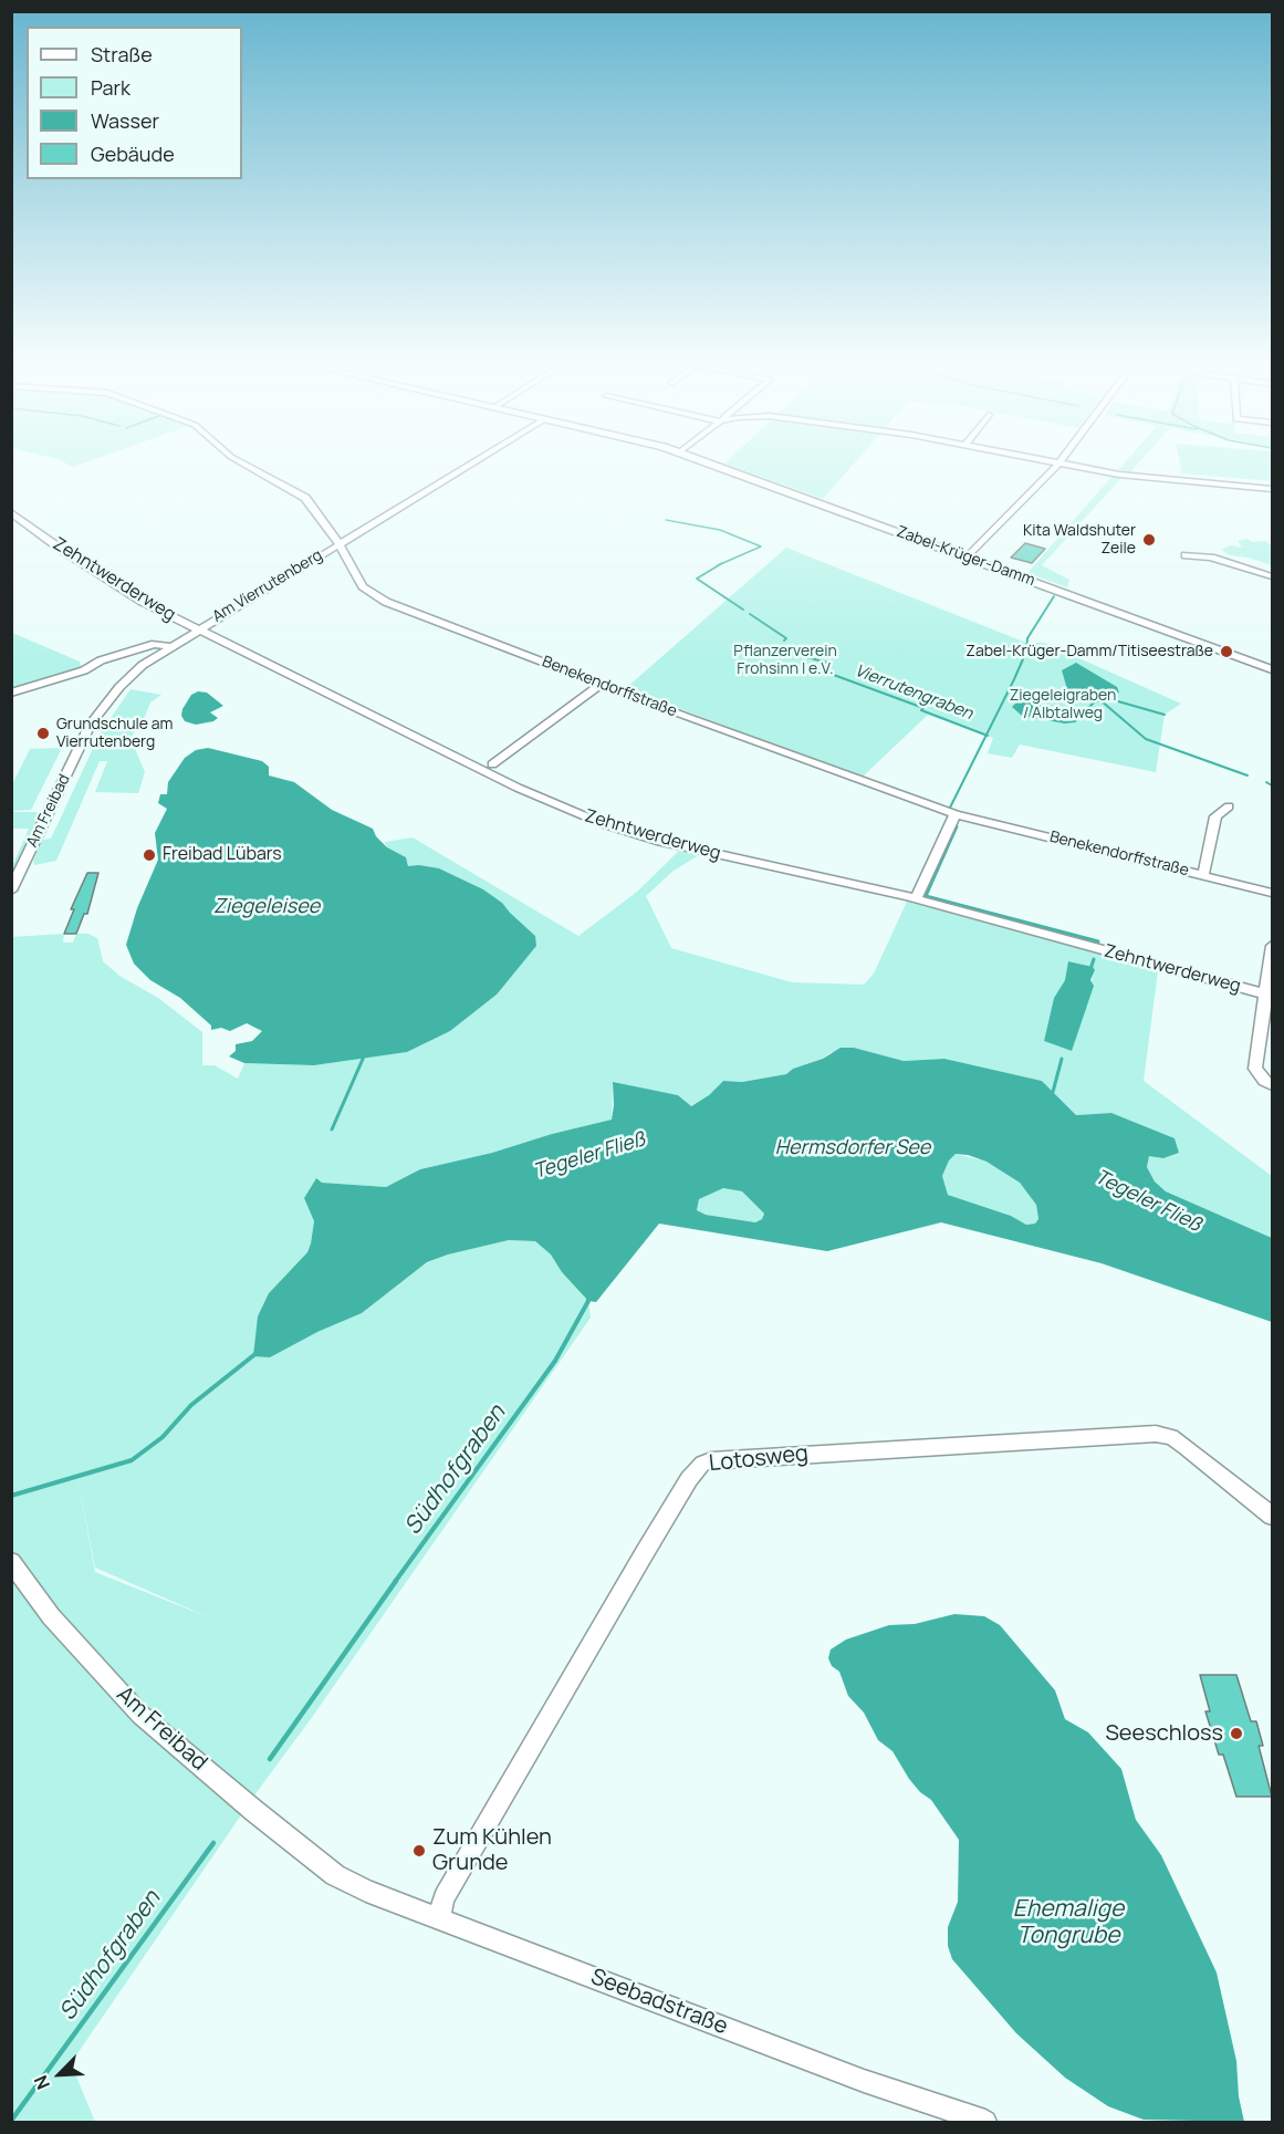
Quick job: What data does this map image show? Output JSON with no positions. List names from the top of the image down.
{
  "streets": {
    "street": [
      "Zabel-Krüger-Damm",
      "Zehntwerderweg",
      "Am Vierrutenberg",
      "Benekendorffstraße",
      "Am Freibad",
      "Lotosweg",
      "Seebadstraße"
    ]
  },
  "crossings": [
    ["Zehntwerderweg", "Am Vierrutenberg"],
    ["Am Vierrutenberg", "Benekendorffstraße"],
    ["Am Vierrutenberg", "Am Freibad"],
    ["Am Freibad", "Seebadstraße"],
    ["Lotosweg", "Seebadstraße"]
  ],
  "water": [
    "Vierrutengraben",
    "Ziegeleisee",
    "Hermsdorfer See",
    "Tegeler Fließ",
    "Südhofgraben",
    "Ehemalige Tongrube"
  ],
  "parks": ["Pflanzerverein Frohsinn I e.V.", "Ziegeleigraben / Albtalweg"],
  "places": [
    "Kita Waldshuter Zeile",
    "Zabel-Krüger-Damm/Titiseestraße",
    "Grundschule am Vierrutenberg",
    "Freibad Lübars",
    "Seeschloss",
    "Zum Kühlen Grunde"
  ],
  "legend": [
    "Straße",
    "Park",
    "Wasser",
    "Gebäude"
  ],
  "north": "bottom left"
}
